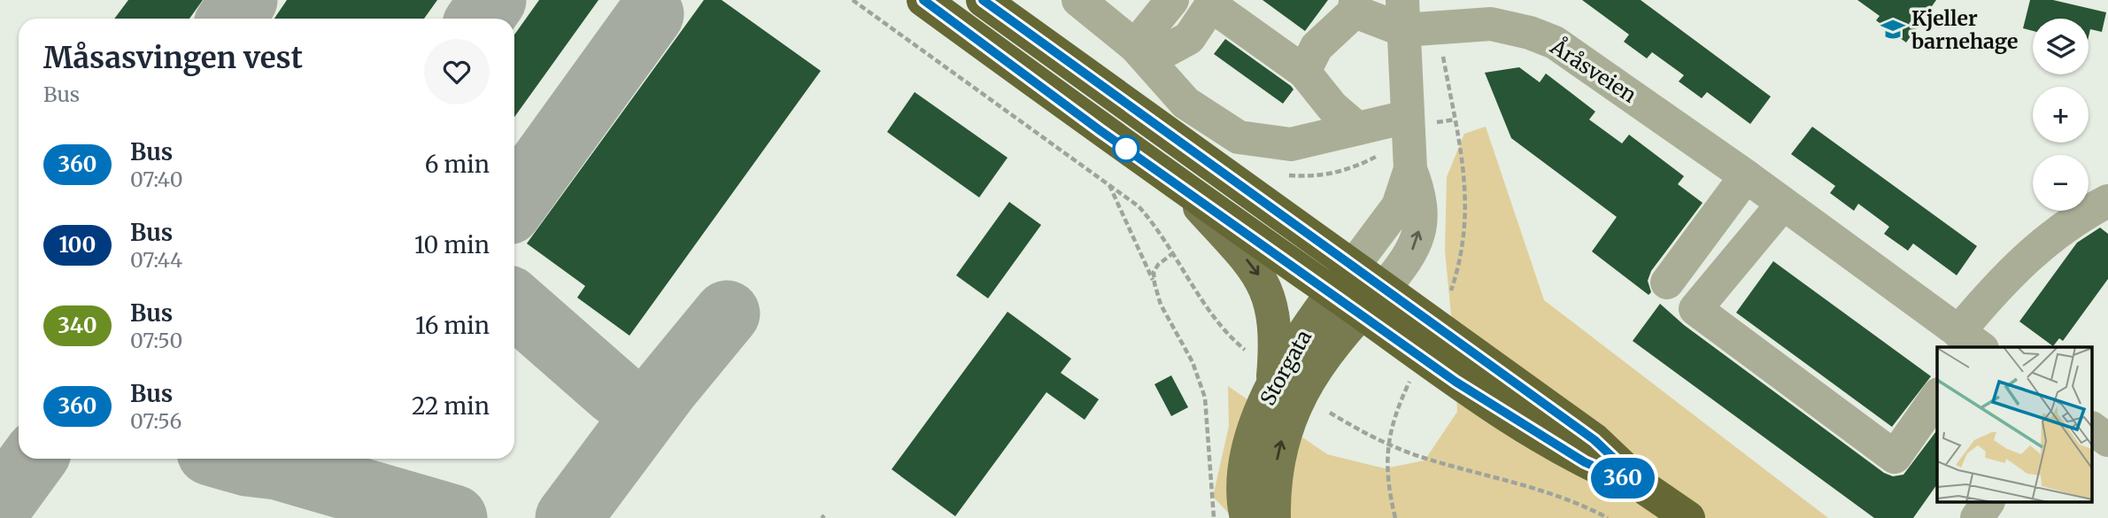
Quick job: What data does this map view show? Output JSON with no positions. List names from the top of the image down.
{
  "streets": {
    "main road": ["Storgata"],
    "street": ["Åråsveien"]
  },
  "places": {
    "school or university": ["Kjeller barnehage"]
  },
  "lines": ["bus line 360"],
  "page": {
    "on_map": "360",
    "map_buttons": ["+", "−"],
    "heading": ["Måsasvingen vest", "Bus"],
    "list": [
      {
        "mark": "360",
        "name": "Bus",
        "note": "07:40",
        "value": "6 min"
      },
      {
        "mark": "100",
        "name": "Bus",
        "note": "07:44",
        "value": "10 min"
      },
      {
        "mark": "340",
        "name": "Bus",
        "note": "07:50",
        "value": "16 min"
      },
      {
        "mark": "360",
        "name": "Bus",
        "note": "07:56",
        "value": "22 min"
      }
    ]
  }
}
